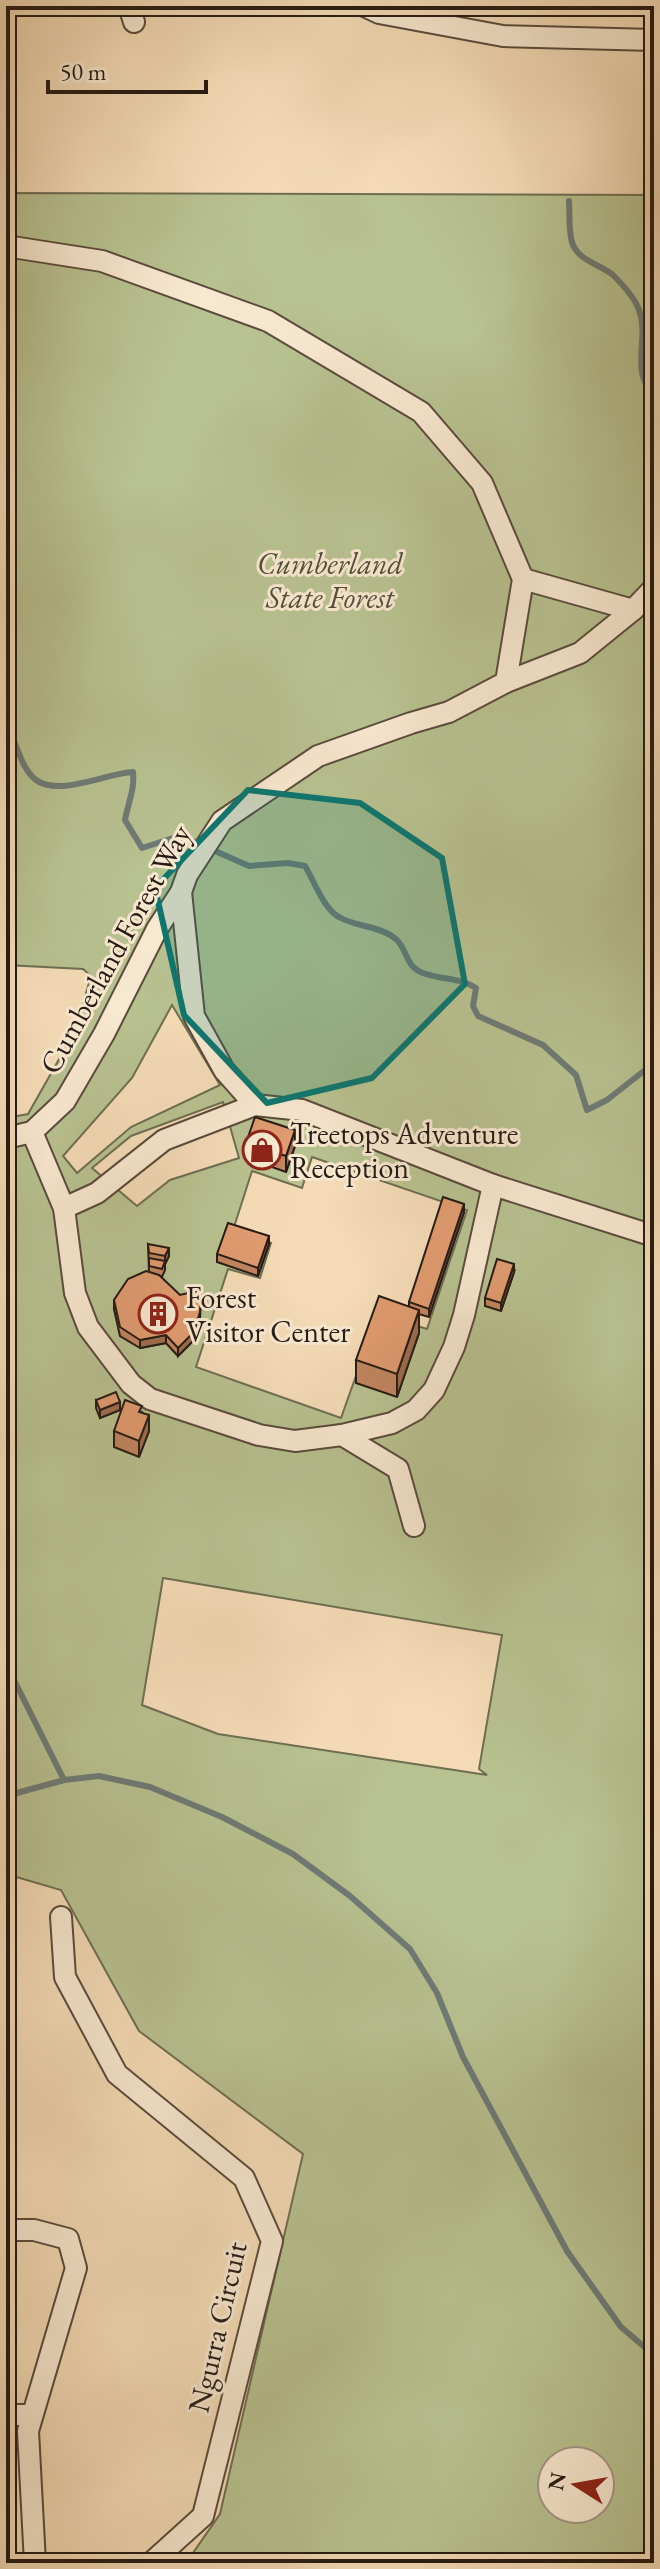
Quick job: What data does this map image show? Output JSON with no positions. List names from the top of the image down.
{
  "streets": {
    "street": ["Cumberland Forest Way", "Ngurra Circuit"]
  },
  "parks": ["Cumberland State Forest"],
  "places": {
    "shop": ["Treetops Adventure Reception"],
    "building": ["Forest Visitor Center"]
  },
  "scale_bar": "50 m",
  "north": "left"
}
